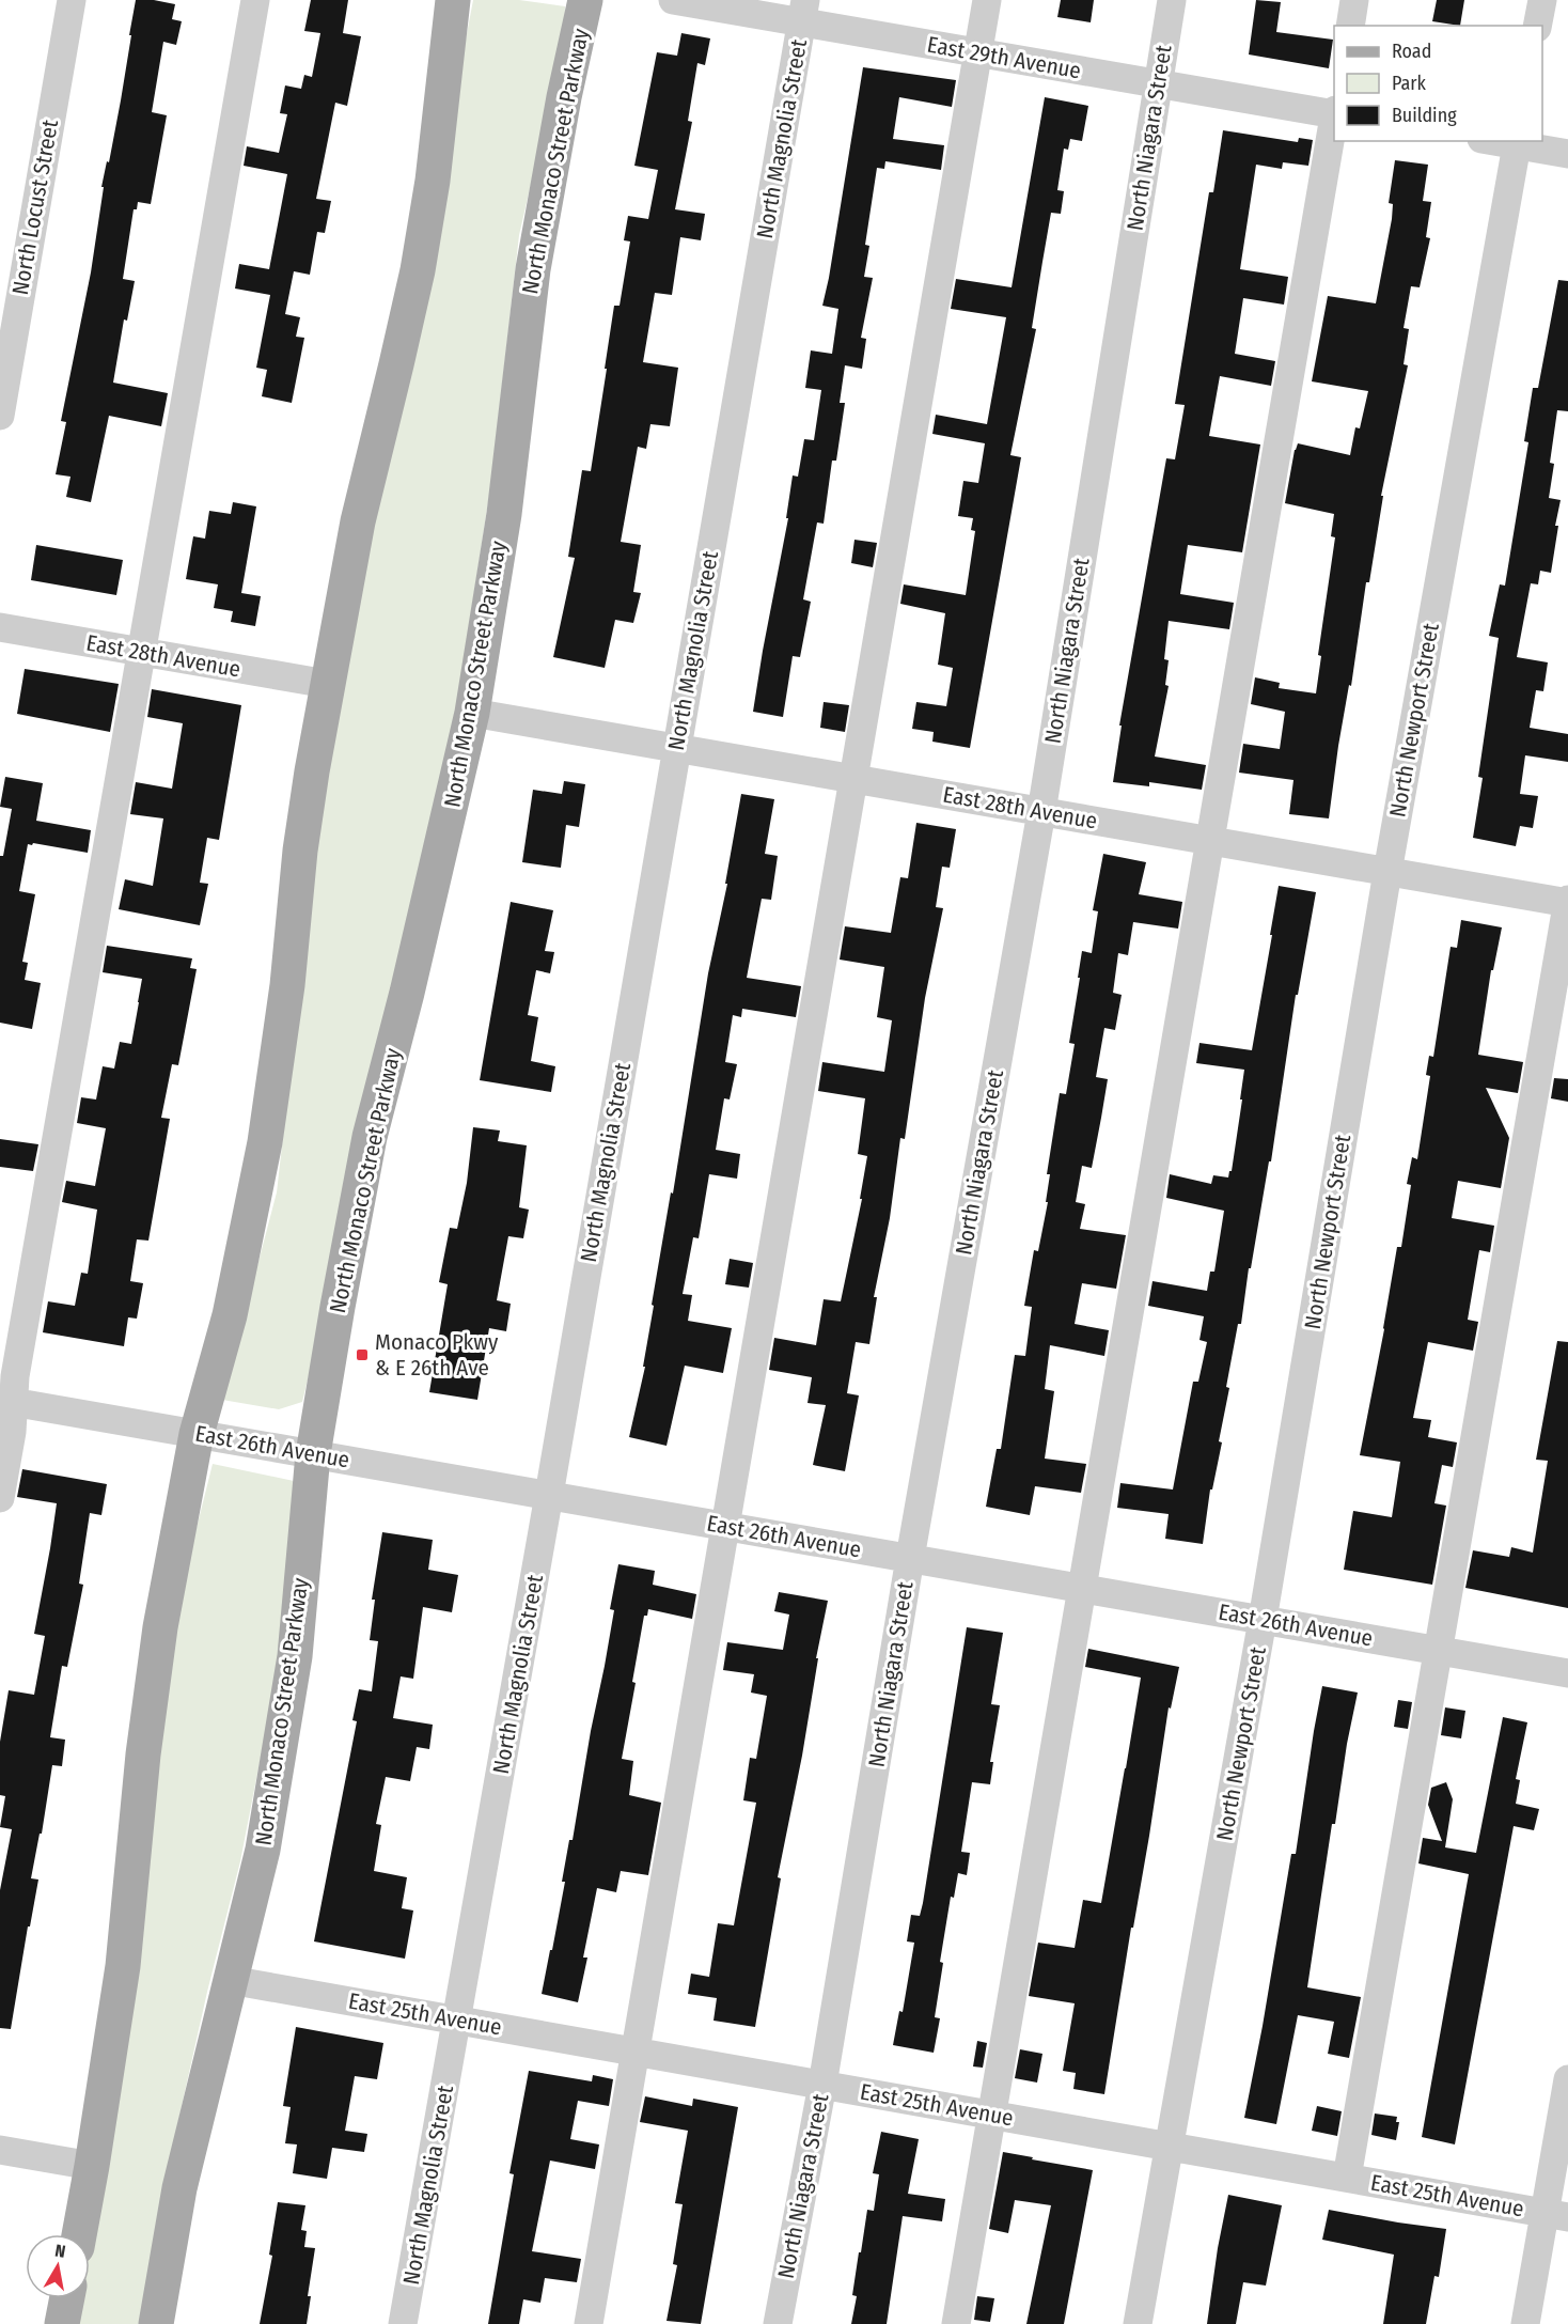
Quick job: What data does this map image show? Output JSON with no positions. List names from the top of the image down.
{
  "streets": {
    "main road": ["North Monaco Street Parkway"],
    "street": [
      "East 29th Avenue",
      "North Niagara Street",
      "North Magnolia Street",
      "North Locust Street",
      "East 28th Avenue",
      "North Newport Street",
      "East 26th Avenue",
      "East 25th Avenue"
    ]
  },
  "crossings": [
    ["East 29th Avenue", "North Niagara Street"],
    ["East 29th Avenue", "North Magnolia Street"],
    ["North Niagara Street", "East 28th Avenue"],
    ["North Niagara Street", "East 26th Avenue"],
    ["North Niagara Street", "East 25th Avenue"],
    ["North Magnolia Street", "East 28th Avenue"],
    ["North Magnolia Street", "East 26th Avenue"],
    ["North Magnolia Street", "East 25th Avenue"],
    ["North Monaco Street Parkway", "East 28th Avenue"],
    ["North Monaco Street Parkway", "East 26th Avenue"],
    ["North Monaco Street Parkway", "East 25th Avenue"],
    ["East 28th Avenue", "North Newport Street"],
    ["North Newport Street", "East 26th Avenue"],
    ["North Newport Street", "East 25th Avenue"]
  ],
  "places": {
    "transit": ["Monaco Pkwy & E 26th Ave"]
  },
  "legend": ["Road", "Park", "Building"],
  "north": "top"
}
